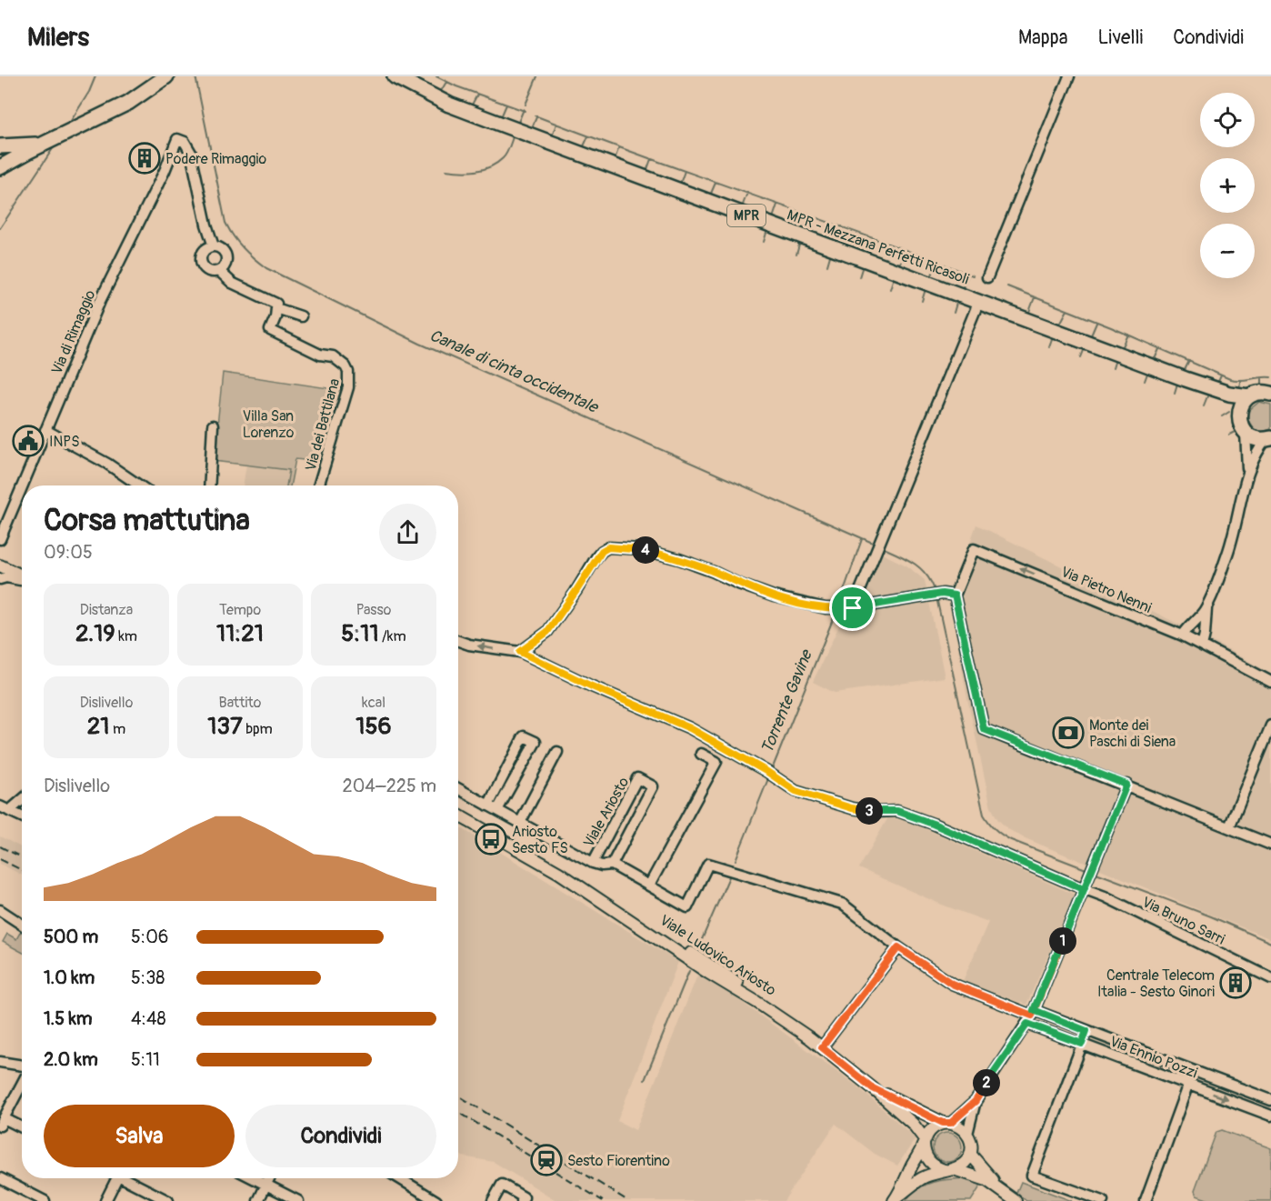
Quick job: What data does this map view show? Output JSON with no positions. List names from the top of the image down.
{
  "streets": {
    "main road": ["MPR", "MPR - Mezzana Perfetti Ricasoli"],
    "street": [
      "Via di Rimaggio",
      "Via dei Battilana",
      "Via Pietro Nenni",
      "Viale Ariosto",
      "Via Bruno Sarri",
      "Viale Ludovico Ariosto",
      "Via Ennio Pozzi"
    ]
  },
  "one_way": ["Via Pietro Nenni"],
  "water": ["Canale di cinta occidentale", "Torrente Gavine"],
  "parks": ["Villa San Lorenzo"],
  "places": {
    "building": ["Podere Rimaggio", "Centrale Telecom Italia - Sesto Ginori"],
    "public building": ["INPS"],
    "bank": ["Monte dei Paschi di Siena"],
    "bus stop": ["Ariosto Sesto FS"],
    "station": ["Sesto Fiorentino"]
  },
  "page": {
    "header": "Milers",
    "nav": ["Mappa", "Livelli", "Condividi"],
    "map_buttons": ["+", "−"],
    "heading": ["Corsa mattutina", "09:05"],
    "pins": [
      "4",
      "3",
      "1",
      "2"
    ],
    "stats": [
      ["Distanza", "2.19 km"],
      ["Tempo", "11:21"],
      ["Passo", "5:11 /km"],
      ["Dislivello", "21 m"],
      ["Battito", "137 bpm"],
      ["kcal", "156"]
    ],
    "chart": ["Dislivello", "204–225 m"],
    "list": [
      {
        "name": "500 m",
        "note": "5:06"
      },
      {
        "name": "1.0 km",
        "note": "5:38"
      },
      {
        "name": "1.5 km",
        "note": "4:48"
      },
      {
        "name": "2.0 km",
        "note": "5:11"
      }
    ],
    "buttons": ["Salva", "Condividi"]
  }
}
